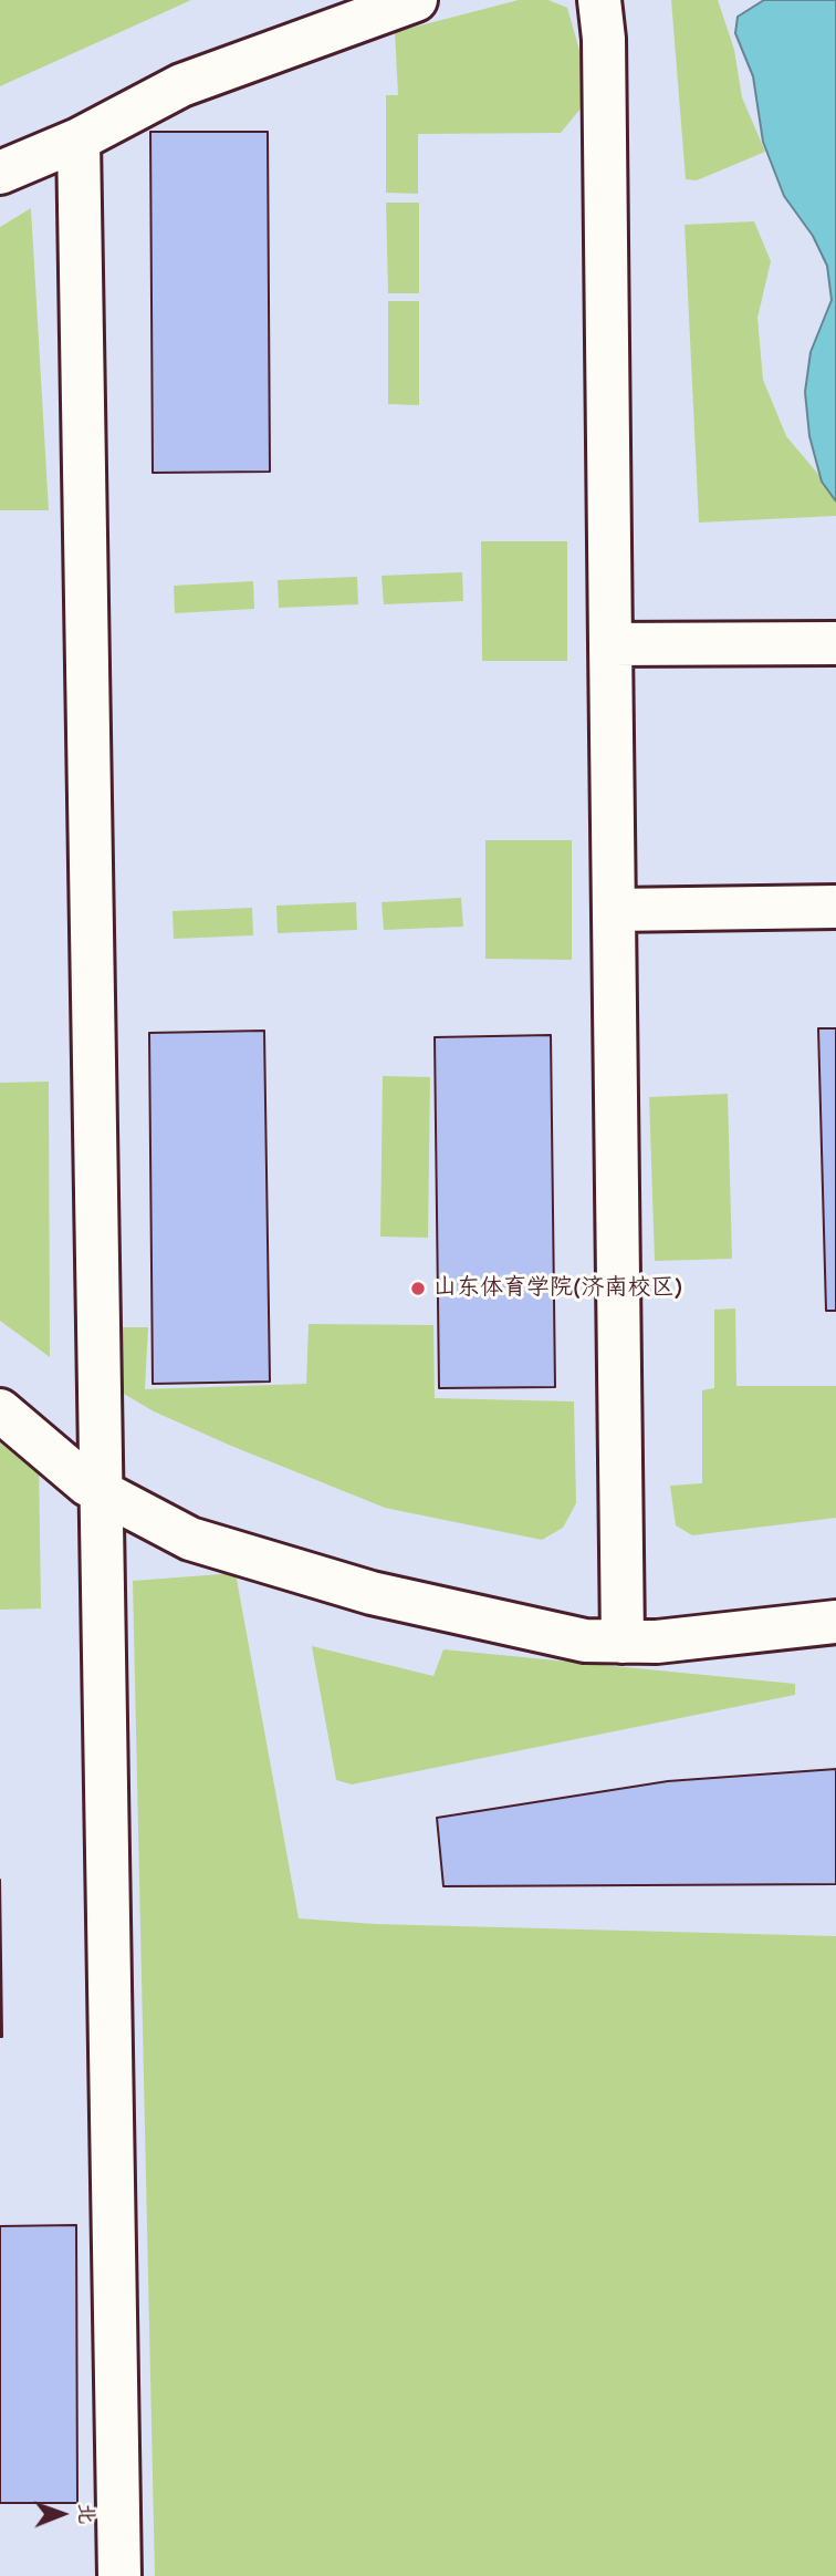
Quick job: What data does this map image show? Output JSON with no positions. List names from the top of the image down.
{
  "places": ["山东体育学院(济南校区)"],
  "north": "right"
}
